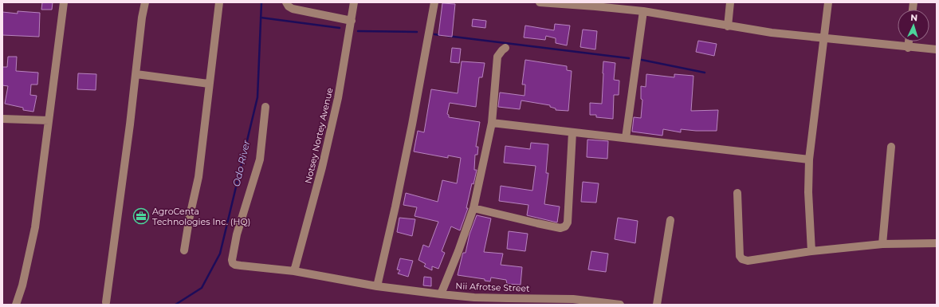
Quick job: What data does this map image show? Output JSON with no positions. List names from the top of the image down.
{
  "streets": {
    "street": ["Notsey Nortey Avenue", "Nii Afrotse Street"]
  },
  "crossings": [
    ["Notsey Nortey Avenue", "Nii Afrotse Street"]
  ],
  "water": ["Odo River"],
  "places": {
    "office": ["AgroCenta Technologies Inc. (HQ)"]
  },
  "north": "top"
}
